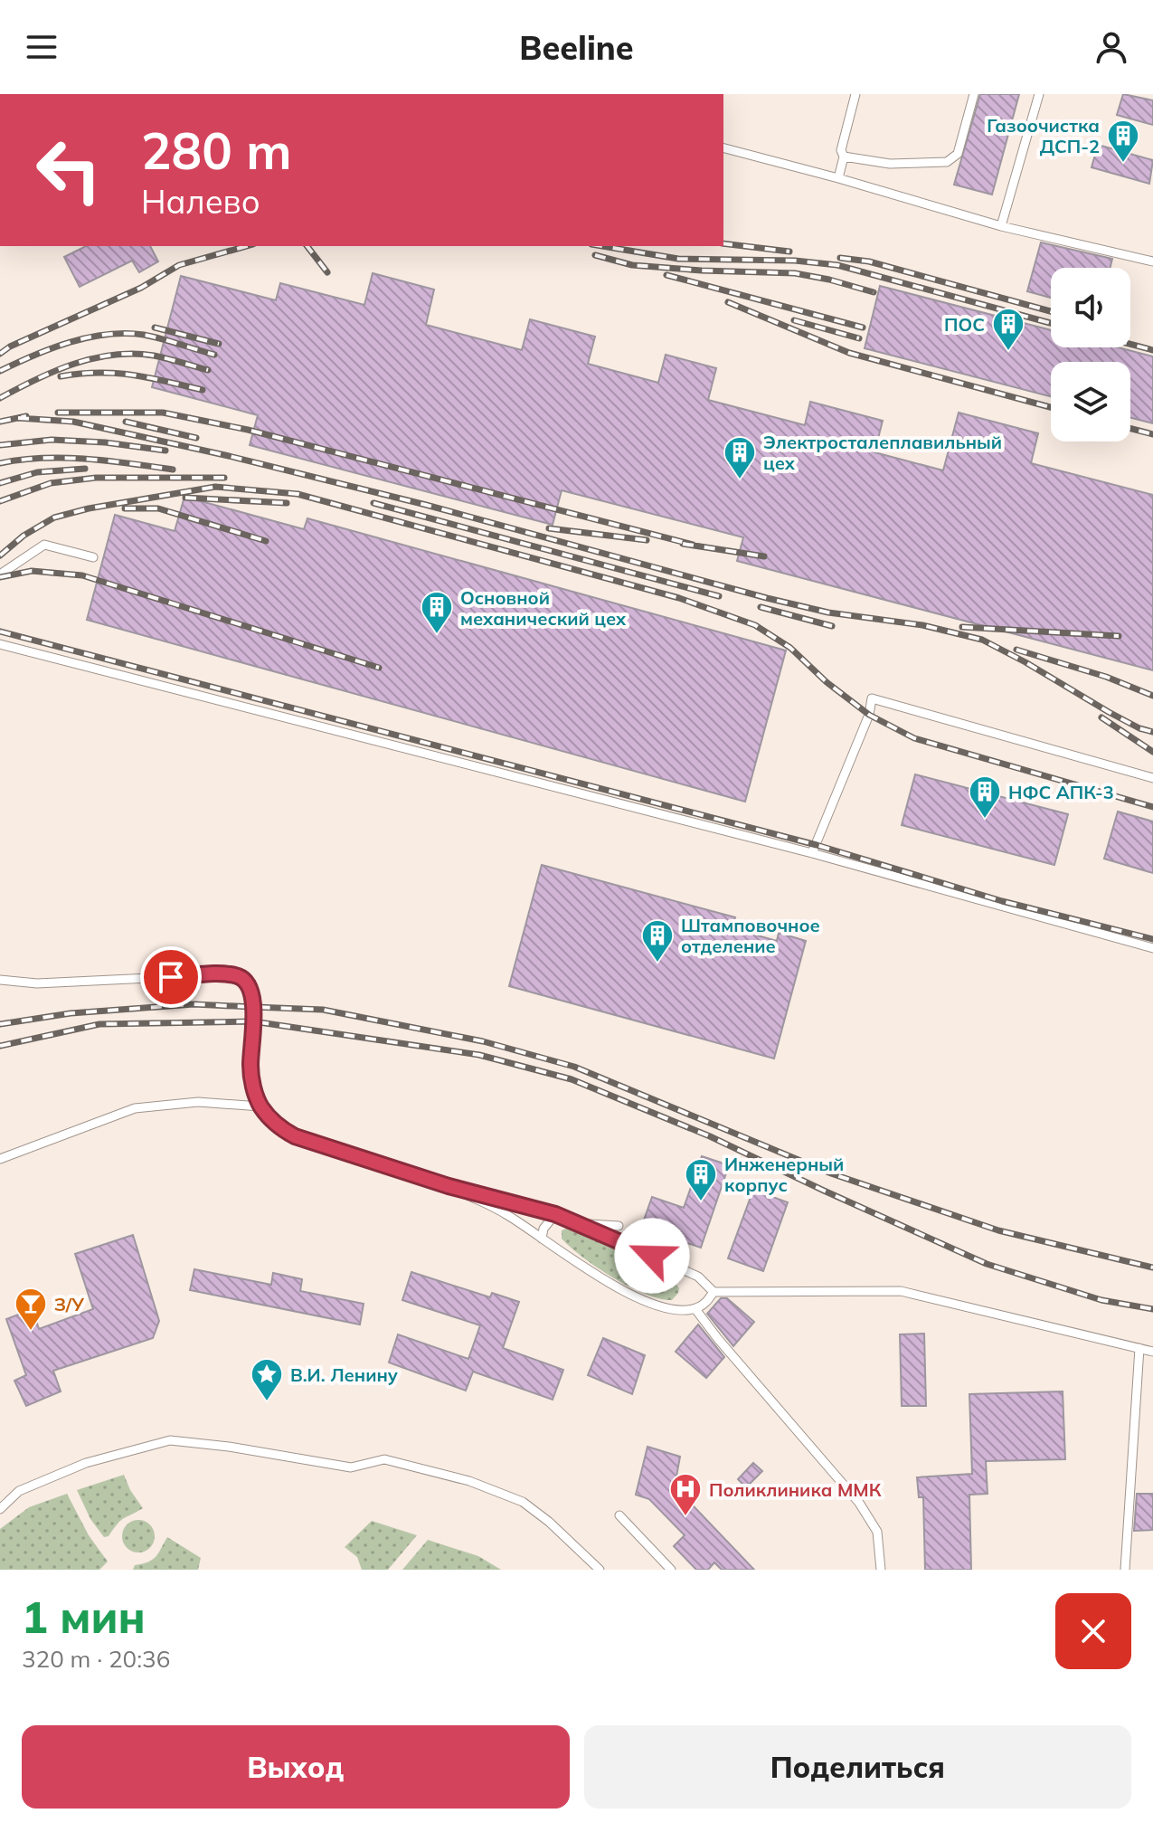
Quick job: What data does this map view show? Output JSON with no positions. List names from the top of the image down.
{
  "places": {
    "building": [
      "Газоочистка ДСП-2",
      "ПОС",
      "Электросталеплавильный цех",
      "Основной механический цех",
      "НФС АПК-3",
      "Штамповочное отделение",
      "Инженерный корпус"
    ],
    "bar": ["З/У"],
    "place": ["В.И. Ленину"],
    "hospital": ["Поликлиника ММК"]
  },
  "page": {
    "header": "Beeline",
    "turn": ["280 m", "Налево"],
    "heading": ["1 мин", "320 m · 20:36"],
    "buttons": ["Выход", "Поделиться"]
  }
}
